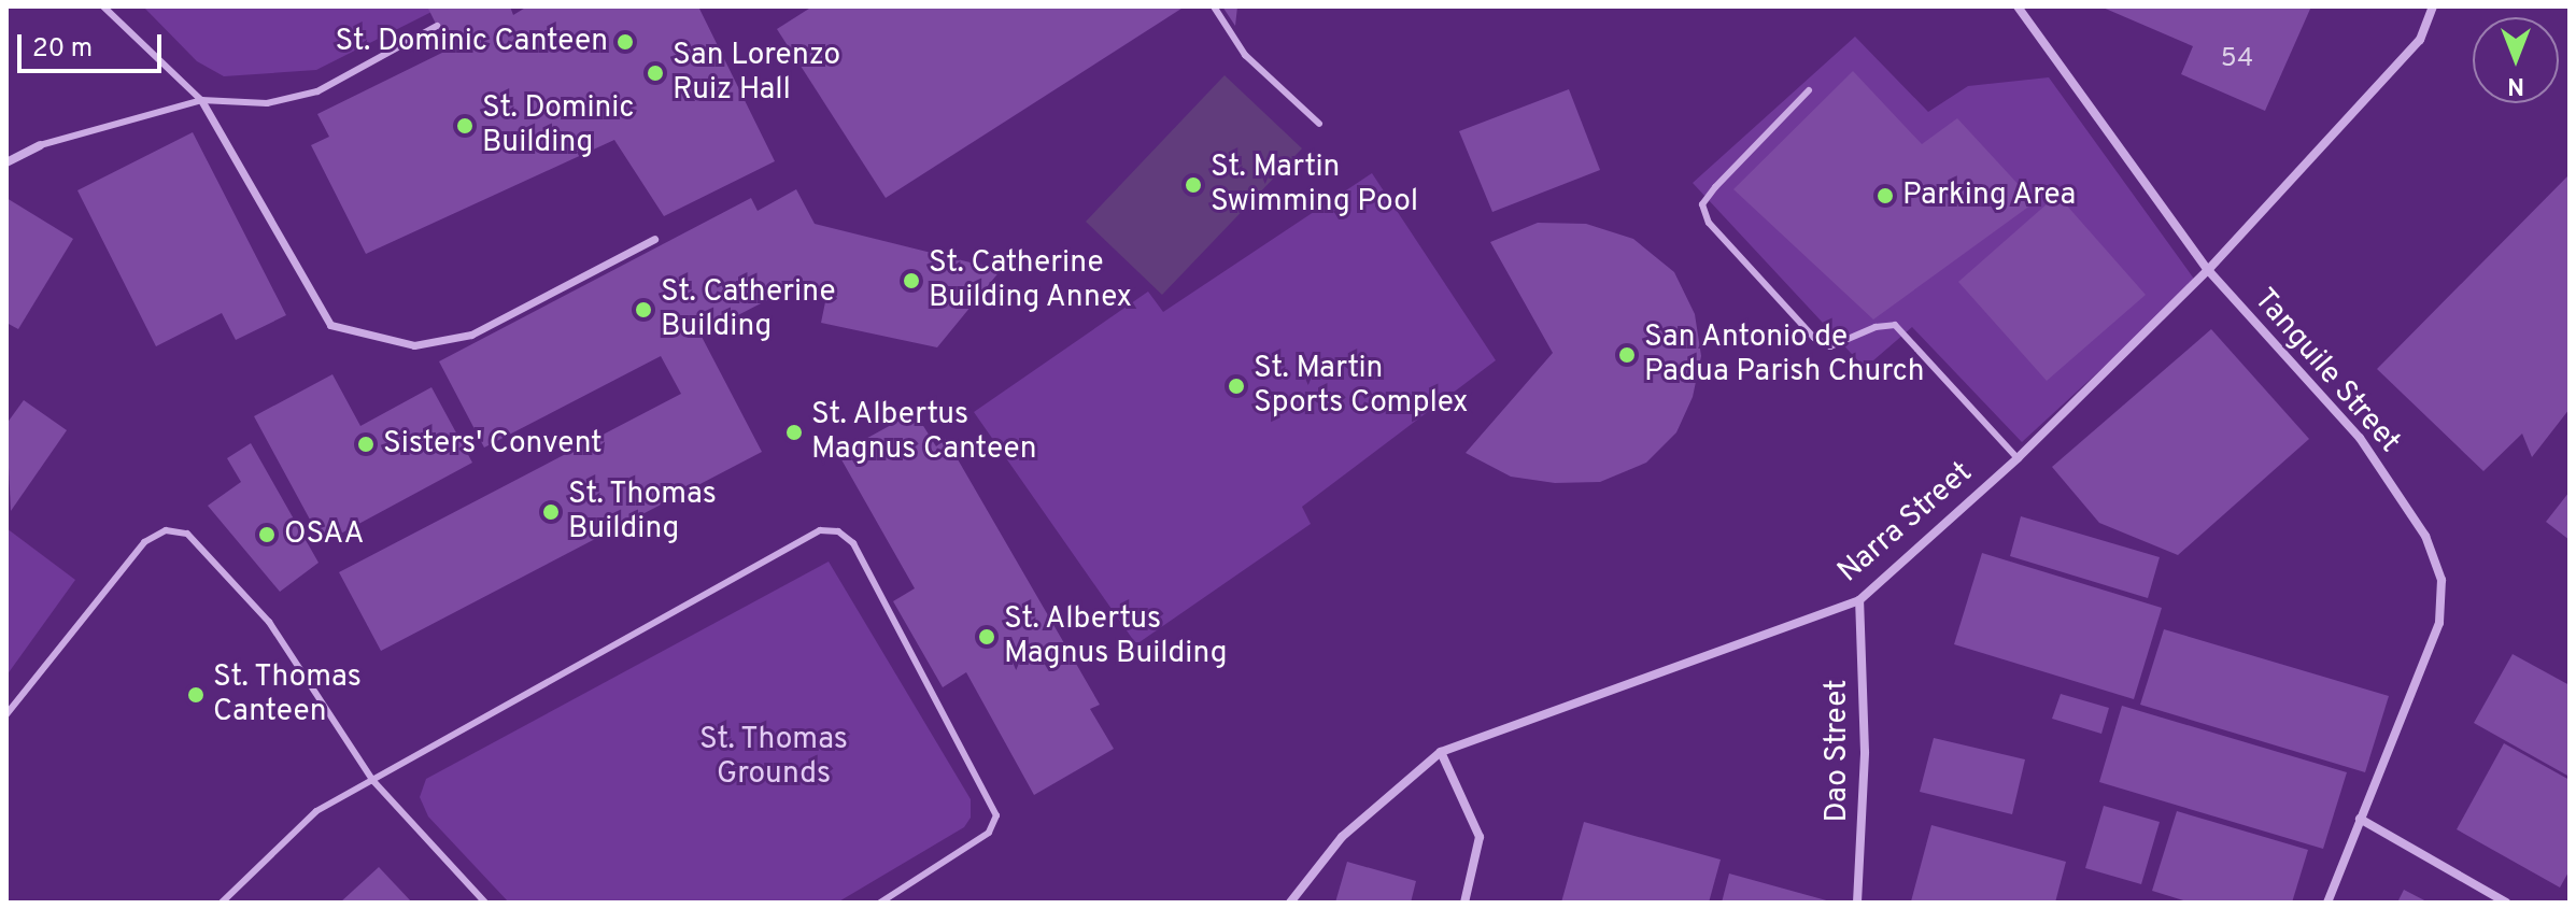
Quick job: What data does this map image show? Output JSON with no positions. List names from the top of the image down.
{
  "streets": {
    "street": ["Tanguile Street", "Narra Street", "Dao Street"]
  },
  "crossings": [
    ["Tanguile Street", "Narra Street"],
    ["Narra Street", "Dao Street"]
  ],
  "parks": ["St. Thomas Grounds"],
  "places": [
    "St. Dominic Canteen",
    "San Lorenzo Ruiz Hall",
    "St. Dominic Building",
    "St. Martin Swimming Pool",
    "Parking Area",
    "St. Catherine Building Annex",
    "St. Catherine Building",
    "San Antonio de Padua Parish Church",
    "St. Martin Sports Complex",
    "St. Albertus Magnus Canteen",
    "Sisters' Convent",
    "St. Thomas Building",
    "OSAA",
    "St. Albertus Magnus Building",
    "St. Thomas Canteen"
  ],
  "house_numbers": ["54"],
  "scale_bar": "20 m",
  "north": "bottom"
}
